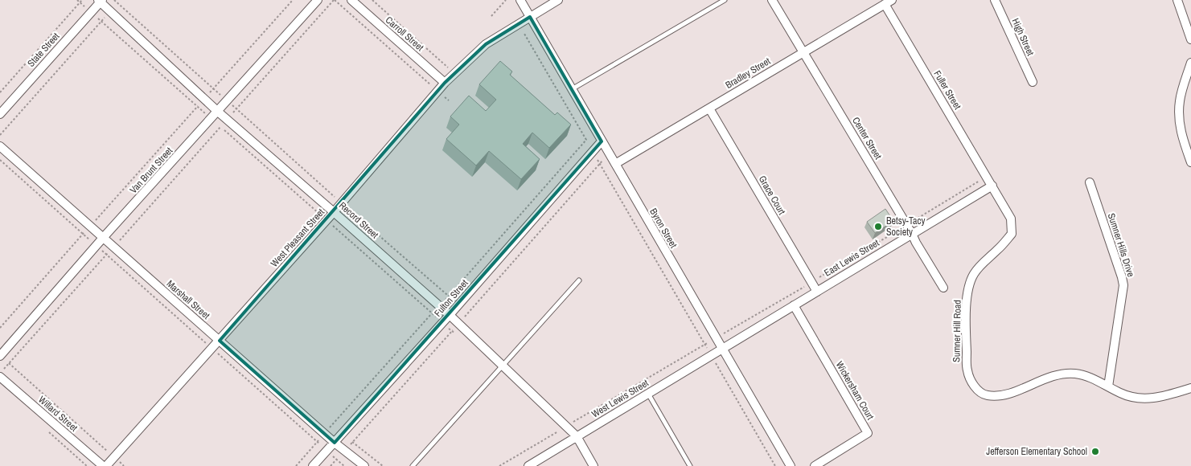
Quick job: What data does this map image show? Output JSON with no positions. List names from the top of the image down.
{
  "streets": {
    "street": [
      "Carroll Street",
      "High Street",
      "State Street",
      "Bradley Street",
      "Fuller Street",
      "Center Street",
      "Van Brunt Street",
      "Grace Court",
      "Record Street",
      "Byron Street",
      "West Pleasant Street",
      "Sumner Hills Drive",
      "East Lewis Street",
      "Fulton Street",
      "Marshall Street",
      "Sumner Hill Road",
      "Wickersham Court",
      "West Lewis Street",
      "Willard Street"
    ]
  },
  "crossings": [
    ["Carroll Street", "West Pleasant Street"],
    ["State Street", "Record Street"],
    ["Bradley Street", "Fuller Street"],
    ["Bradley Street", "Center Street"],
    ["Bradley Street", "Grace Court"],
    ["Bradley Street", "Byron Street"],
    ["Fuller Street", "East Lewis Street"],
    ["Fuller Street", "Sumner Hill Road"],
    ["Center Street", "East Lewis Street"],
    ["Van Brunt Street", "Record Street"],
    ["Van Brunt Street", "Marshall Street"],
    ["Grace Court", "East Lewis Street"],
    ["Record Street", "West Pleasant Street"],
    ["Record Street", "Fulton Street"],
    ["Record Street", "West Lewis Street"],
    ["Byron Street", "West Pleasant Street"],
    ["Byron Street", "East Lewis Street"],
    ["Byron Street", "Fulton Street"],
    ["Byron Street", "West Lewis Street"],
    ["West Pleasant Street", "Marshall Street"],
    ["West Pleasant Street", "Willard Street"],
    ["Sumner Hills Drive", "Sumner Hill Road"],
    ["East Lewis Street", "Sumner Hill Road"],
    ["East Lewis Street", "Wickersham Court"],
    ["East Lewis Street", "West Lewis Street"],
    ["Fulton Street", "Marshall Street"]
  ],
  "places": ["Betsy-Tacy Society", "Jefferson Elementary School"]
}
